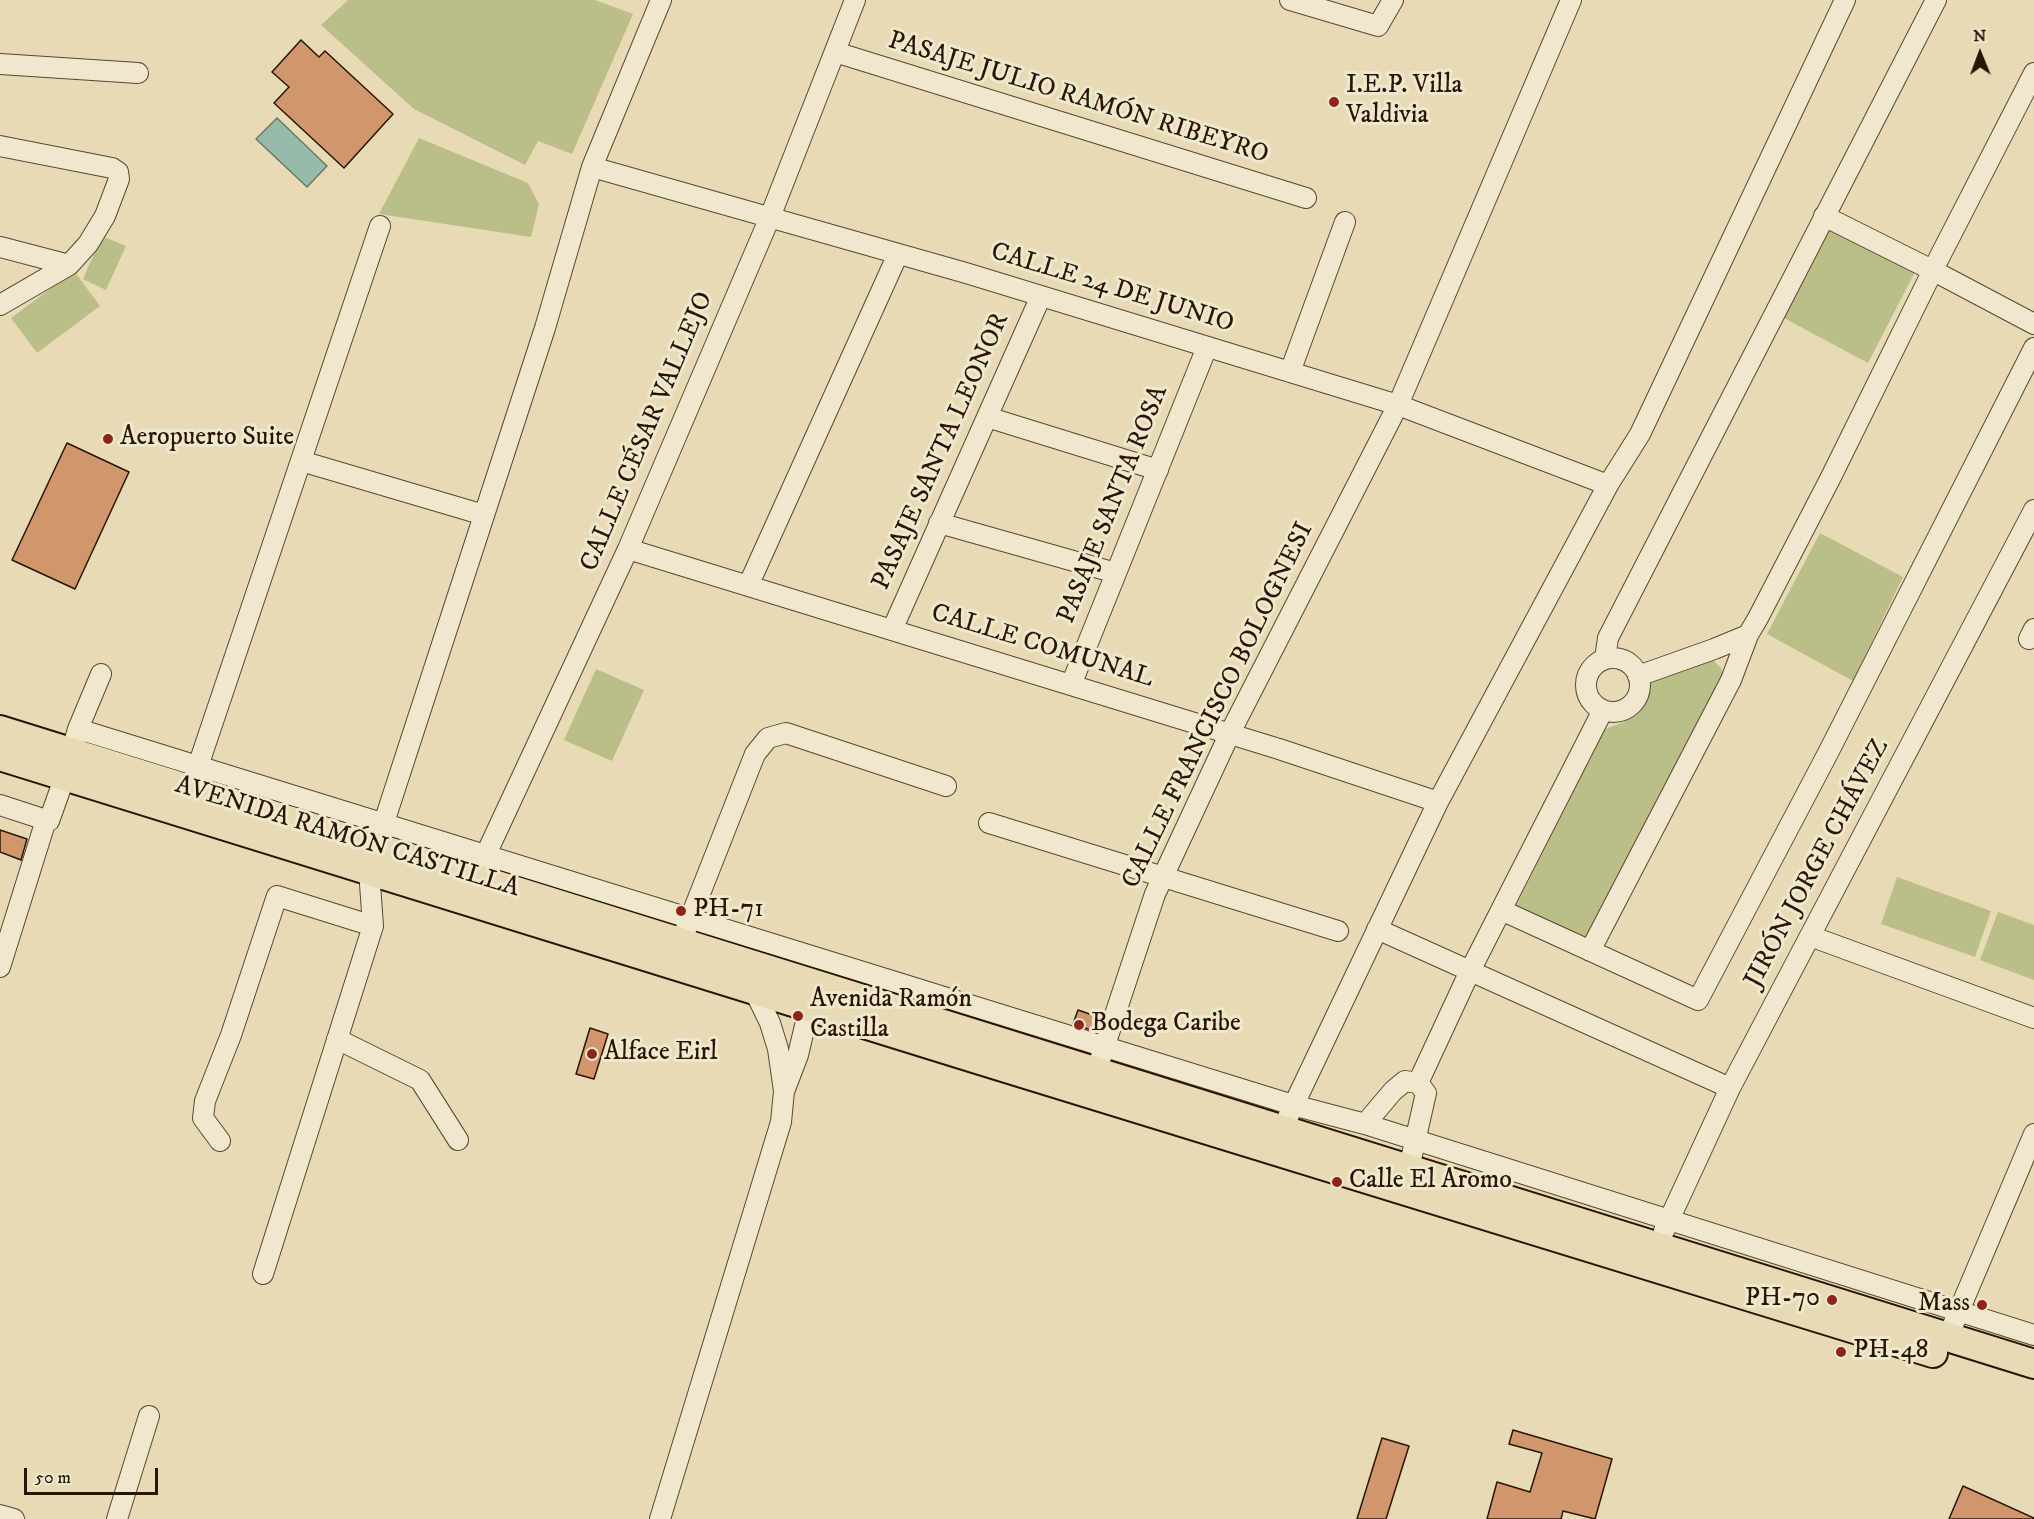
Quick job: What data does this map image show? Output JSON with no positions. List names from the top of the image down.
{
  "streets": {
    "highway": ["AVENIDA RAMÓN CASTILLA"],
    "street": [
      "PASAJE JULIO RAMÓN RIBEYRO",
      "CALLE 24 DE JUNIO",
      "CALLE CÉSAR VALLEJO",
      "PASAJE SANTA LEONOR",
      "PASAJE SANTA ROSA",
      "CALLE COMUNAL",
      "CALLE FRANCISCO BOLOGNESI",
      "JIRÓN JORGE CHÁVEZ"
    ]
  },
  "crossings": [
    ["PASAJE JULIO RAMÓN RIBEYRO", "CALLE CÉSAR VALLEJO"],
    ["CALLE 24 DE JUNIO", "CALLE CÉSAR VALLEJO"],
    ["CALLE 24 DE JUNIO", "PASAJE SANTA LEONOR"],
    ["CALLE 24 DE JUNIO", "PASAJE SANTA ROSA"],
    ["CALLE 24 DE JUNIO", "CALLE FRANCISCO BOLOGNESI"],
    ["CALLE CÉSAR VALLEJO", "CALLE COMUNAL"],
    ["CALLE CÉSAR VALLEJO", "AVENIDA RAMÓN CASTILLA"],
    ["PASAJE SANTA LEONOR", "CALLE COMUNAL"],
    ["PASAJE SANTA ROSA", "CALLE COMUNAL"],
    ["CALLE COMUNAL", "CALLE FRANCISCO BOLOGNESI"],
    ["CALLE FRANCISCO BOLOGNESI", "AVENIDA RAMÓN CASTILLA"],
    ["AVENIDA RAMÓN CASTILLA", "JIRÓN JORGE CHÁVEZ"]
  ],
  "places": [
    "I.E.P. Villa Valdivia",
    "Aeropuerto Suite",
    "PH-71",
    "Avenida Ramón Castilla",
    "Bodega Caribe",
    "Alface Eirl",
    "Calle El Aromo",
    "PH-70",
    "Mass",
    "PH-48"
  ],
  "scale_bar": "50 m",
  "north": "top"
}
